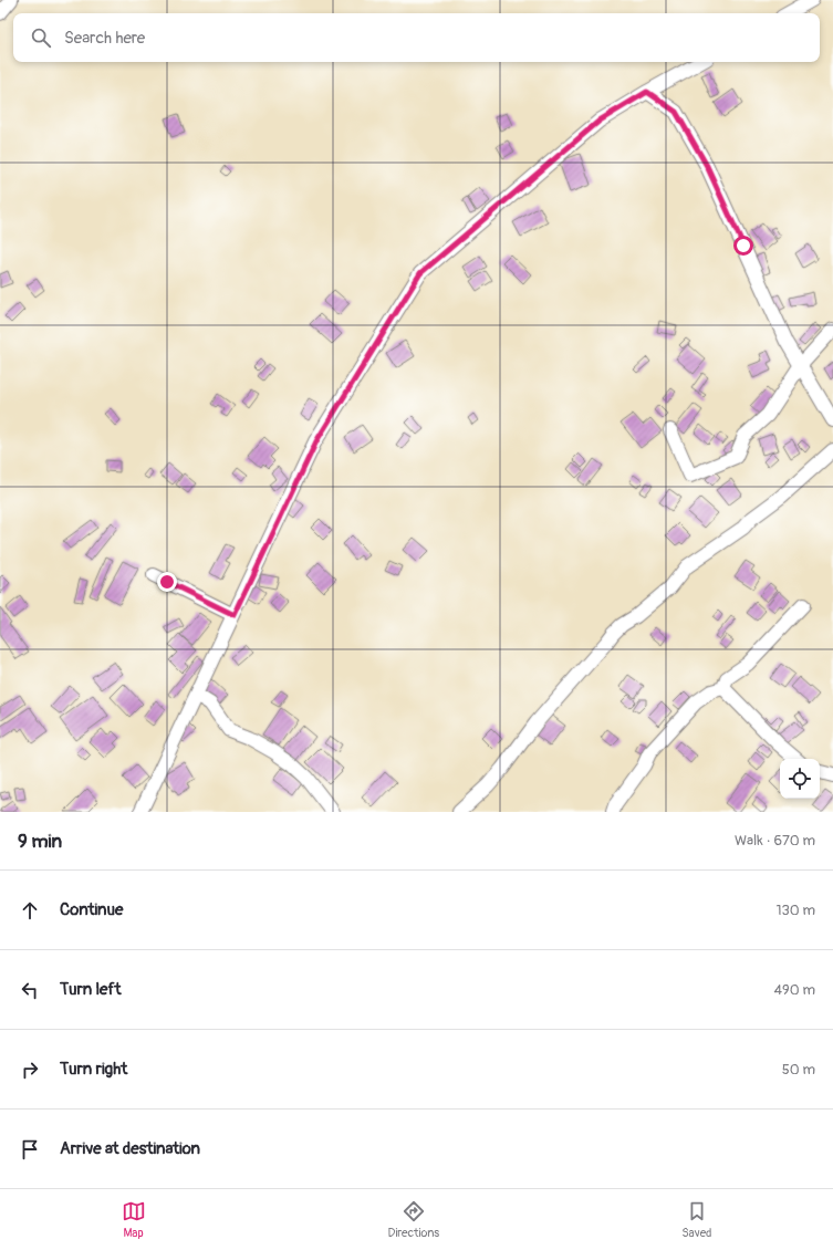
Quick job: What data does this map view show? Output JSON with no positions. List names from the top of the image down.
{
  "page": {
    "search": "Search here",
    "heading": ["9 min", "Walk · 670 m"],
    "list": [
      ["Continue", "130 m"],
      ["Turn left", "490 m"],
      ["Turn right", "50 m"],
      "Arrive at destination"
    ],
    "nav": ["Map", "Directions", "Saved"]
  }
}
